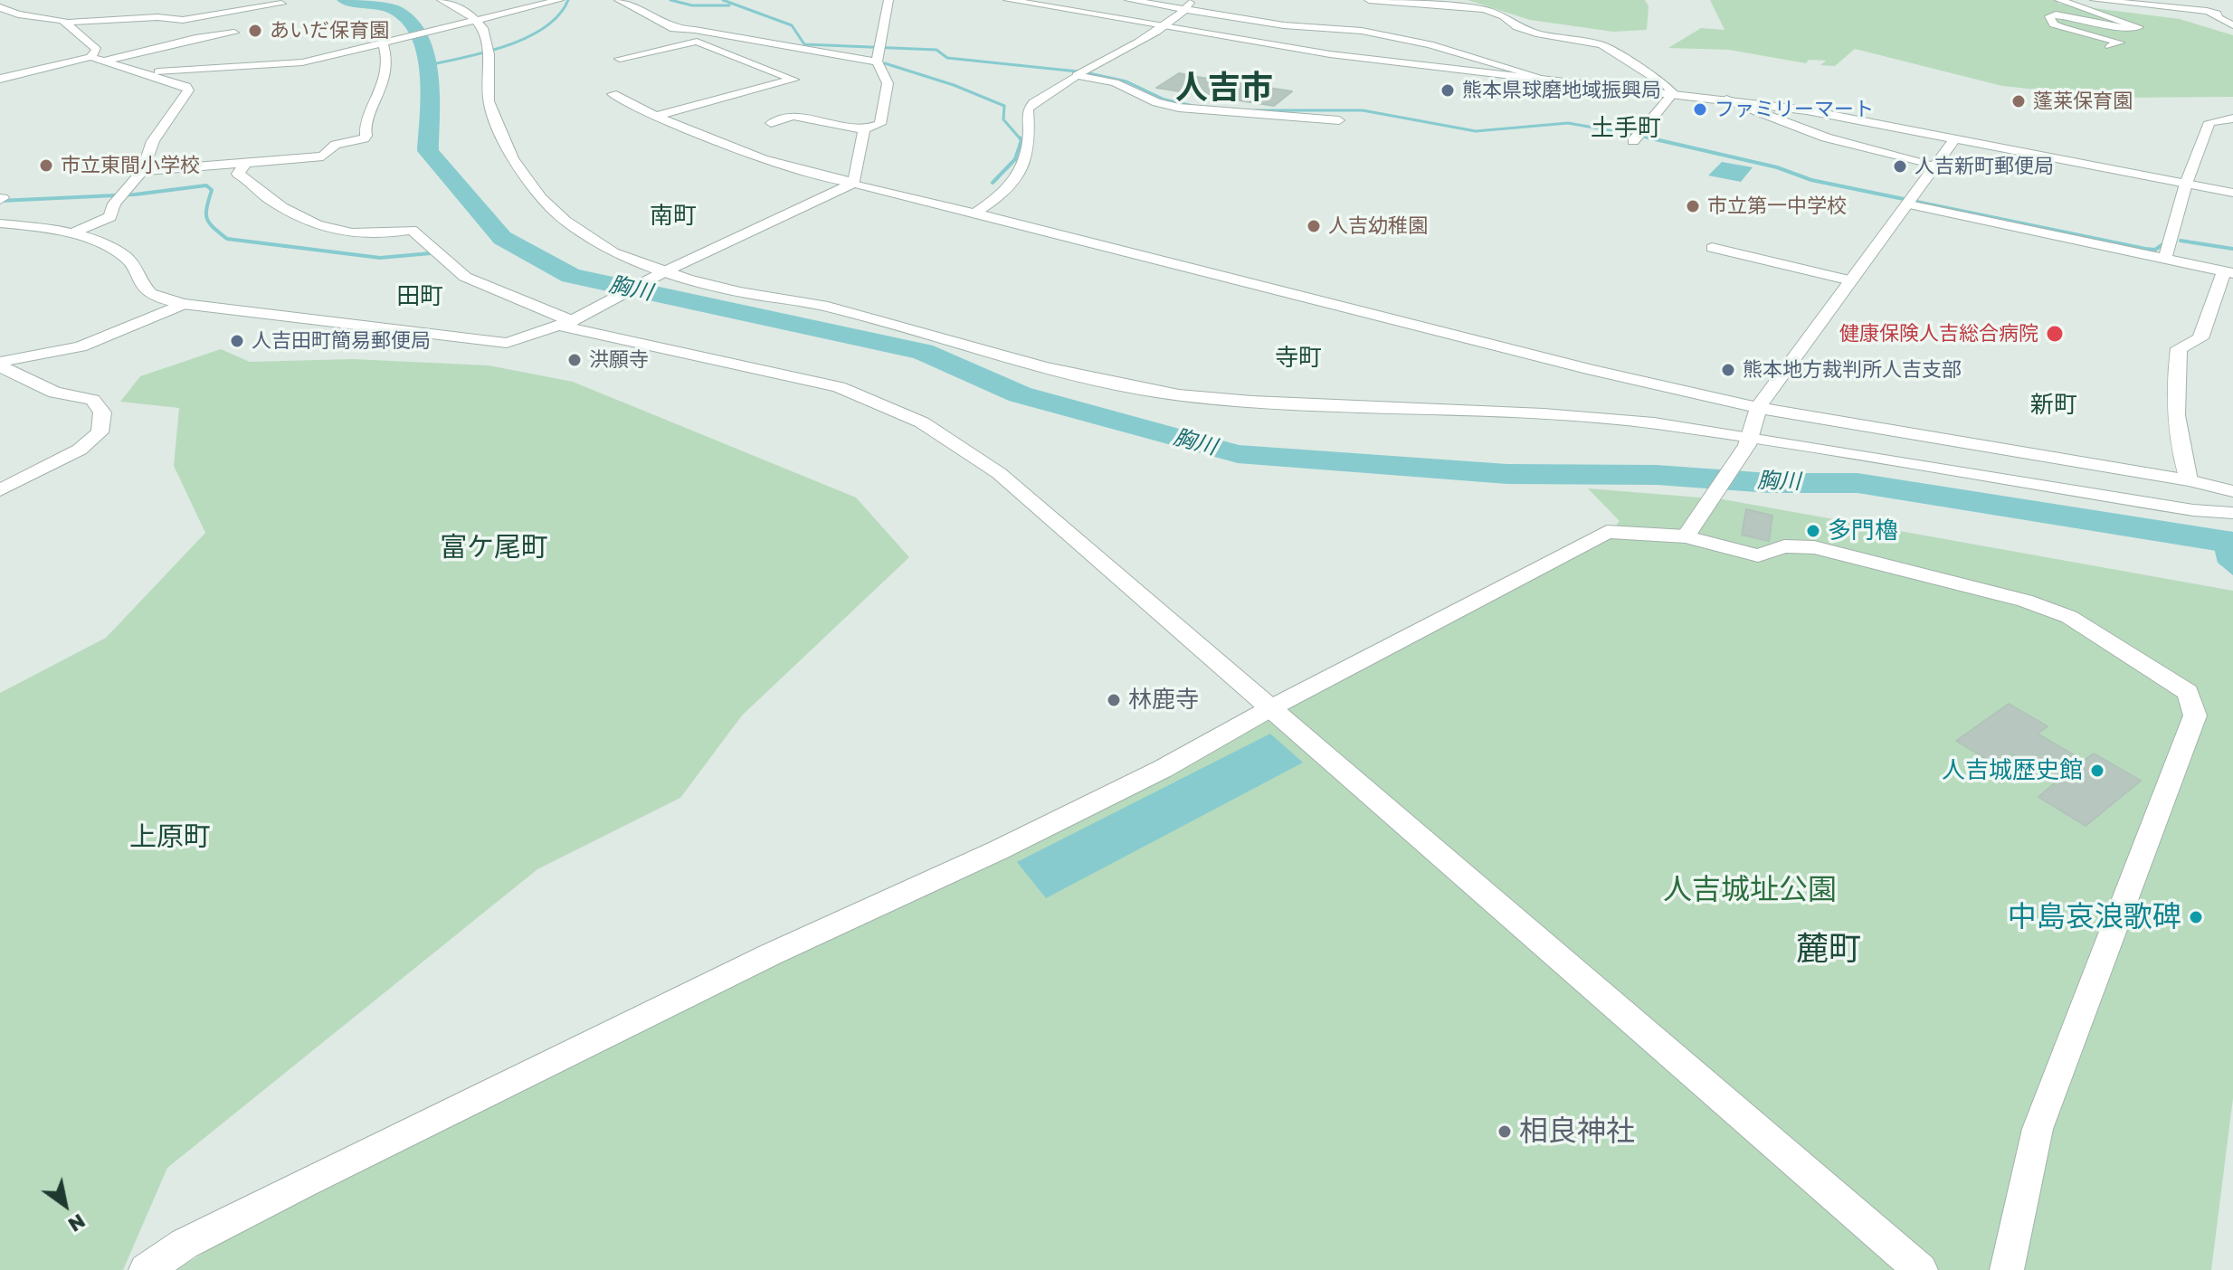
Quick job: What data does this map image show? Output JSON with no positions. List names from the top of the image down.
{
  "districts": [
    "人吉市",
    "土手町",
    "南町",
    "田町",
    "寺町",
    "新町",
    "富ケ尾町",
    "上原町",
    "麓町"
  ],
  "water": ["胸川"],
  "parks": ["人吉城址公園"],
  "places": [
    "あいだ保育園",
    "熊本県球磨地域振興局",
    "蓬莱保育園",
    "ファミリーマート",
    "市立東間小学校",
    "人吉新町郵便局",
    "市立第一中学校",
    "人吉幼稚園",
    "健康保険人吉総合病院",
    "人吉田町簡易郵便局",
    "洪願寺",
    "熊本地方裁判所人吉支部",
    "多門櫓",
    "林鹿寺",
    "人吉城歴史館",
    "中島哀浪歌碑",
    "相良神社"
  ],
  "north": "bottom right"
}
